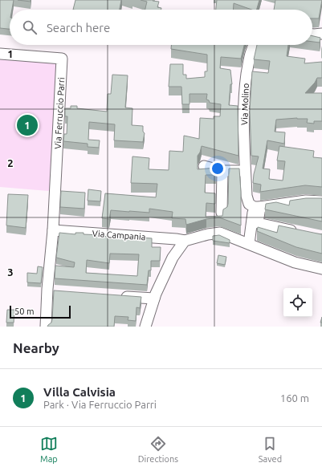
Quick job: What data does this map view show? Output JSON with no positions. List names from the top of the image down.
{
  "streets": {
    "street": ["Via Molino", "Via Ferruccio Parri", "Via Campania"]
  },
  "crossings": [
    ["Via Ferruccio Parri", "Via Campania"]
  ],
  "scale_bar": "50 m",
  "page": {
    "search": "Search here",
    "pins": "1",
    "scale": "50 m",
    "heading": "Nearby",
    "list": [
      {
        "mark": "1",
        "name": "Villa Calvisia",
        "note": "Park · Via Ferruccio Parri",
        "value": "160 m"
      }
    ],
    "nav": ["Map", "Directions", "Saved"]
  },
  "grid": {
    "rows": ["1", "2", "3"]
  }
}
